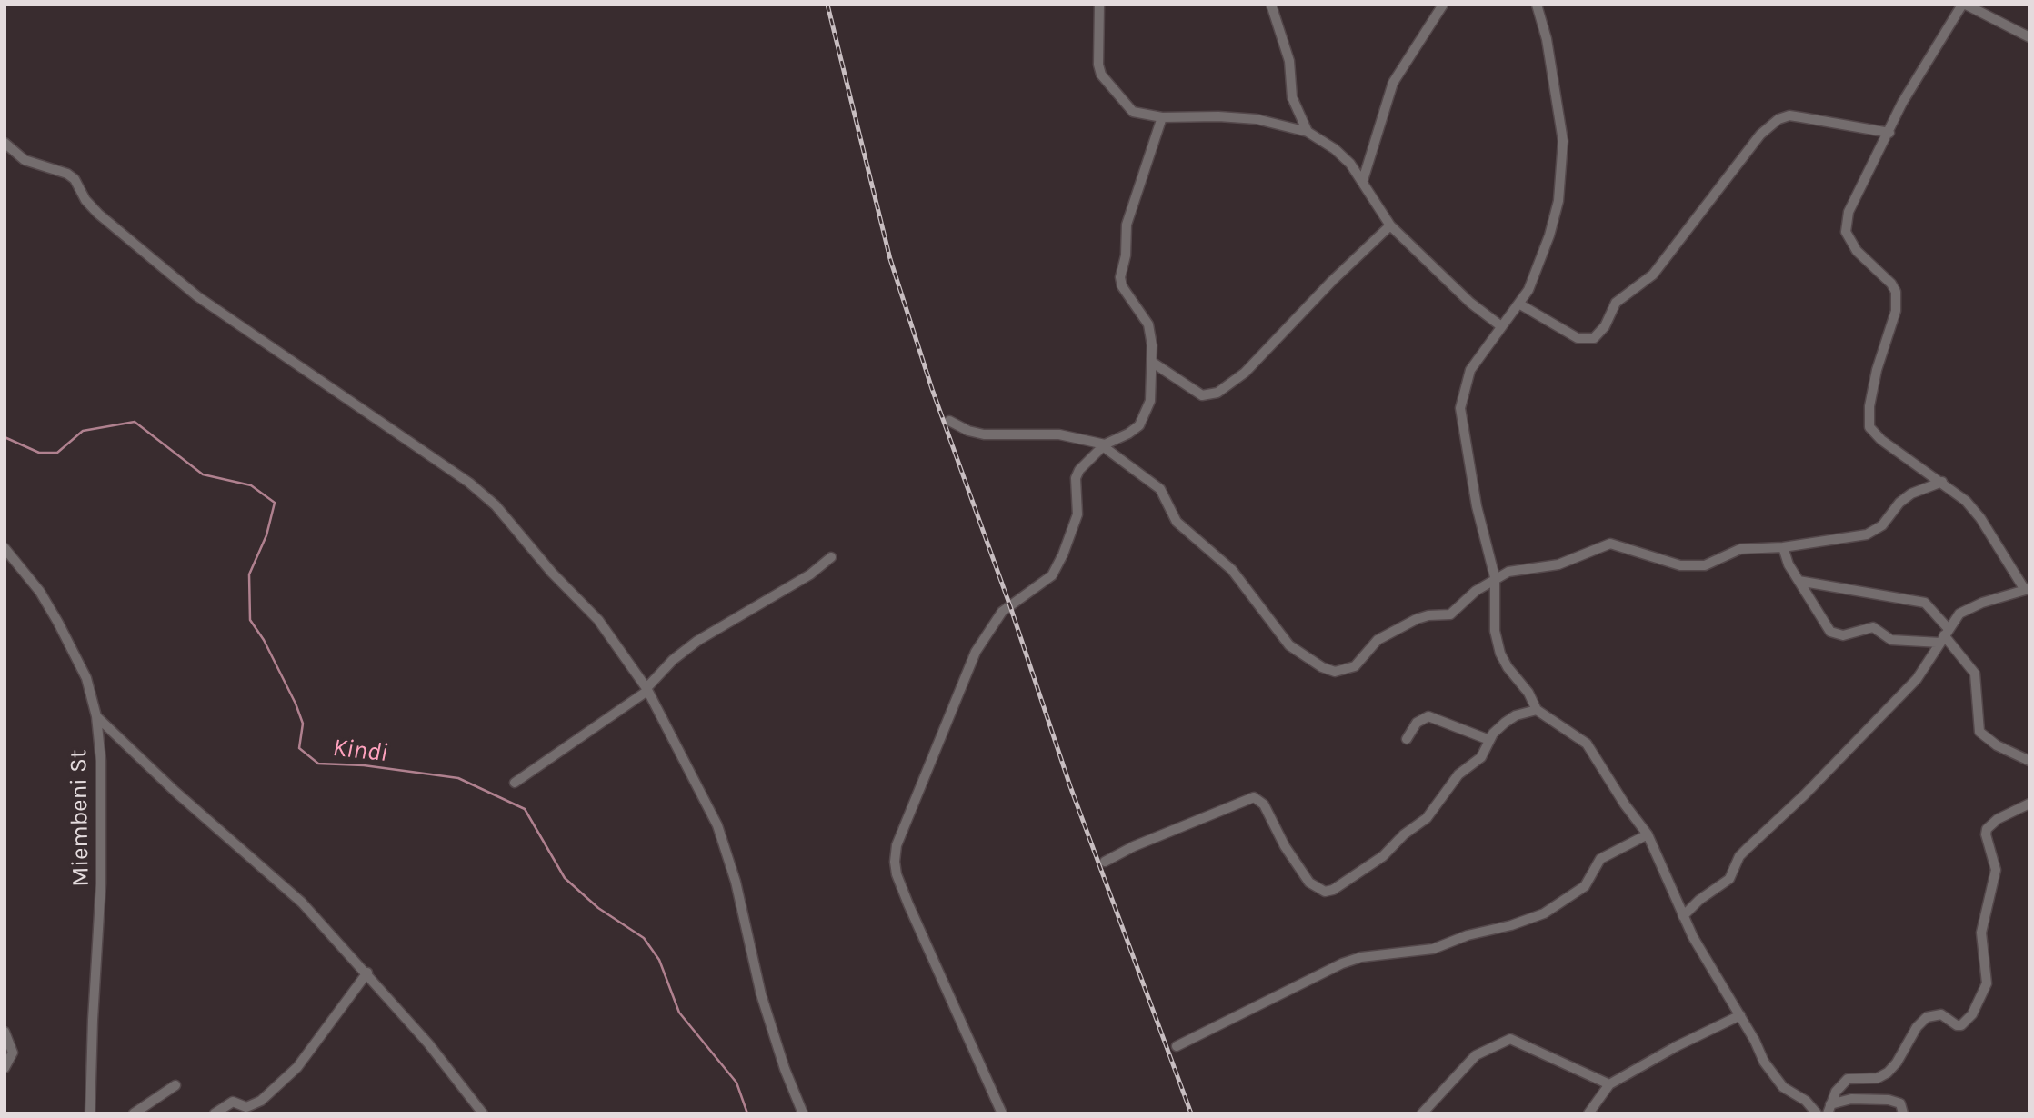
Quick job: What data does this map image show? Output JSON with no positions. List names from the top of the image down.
{
  "streets": {
    "street": ["Miembeni St"]
  },
  "water": ["Kindi"]
}
